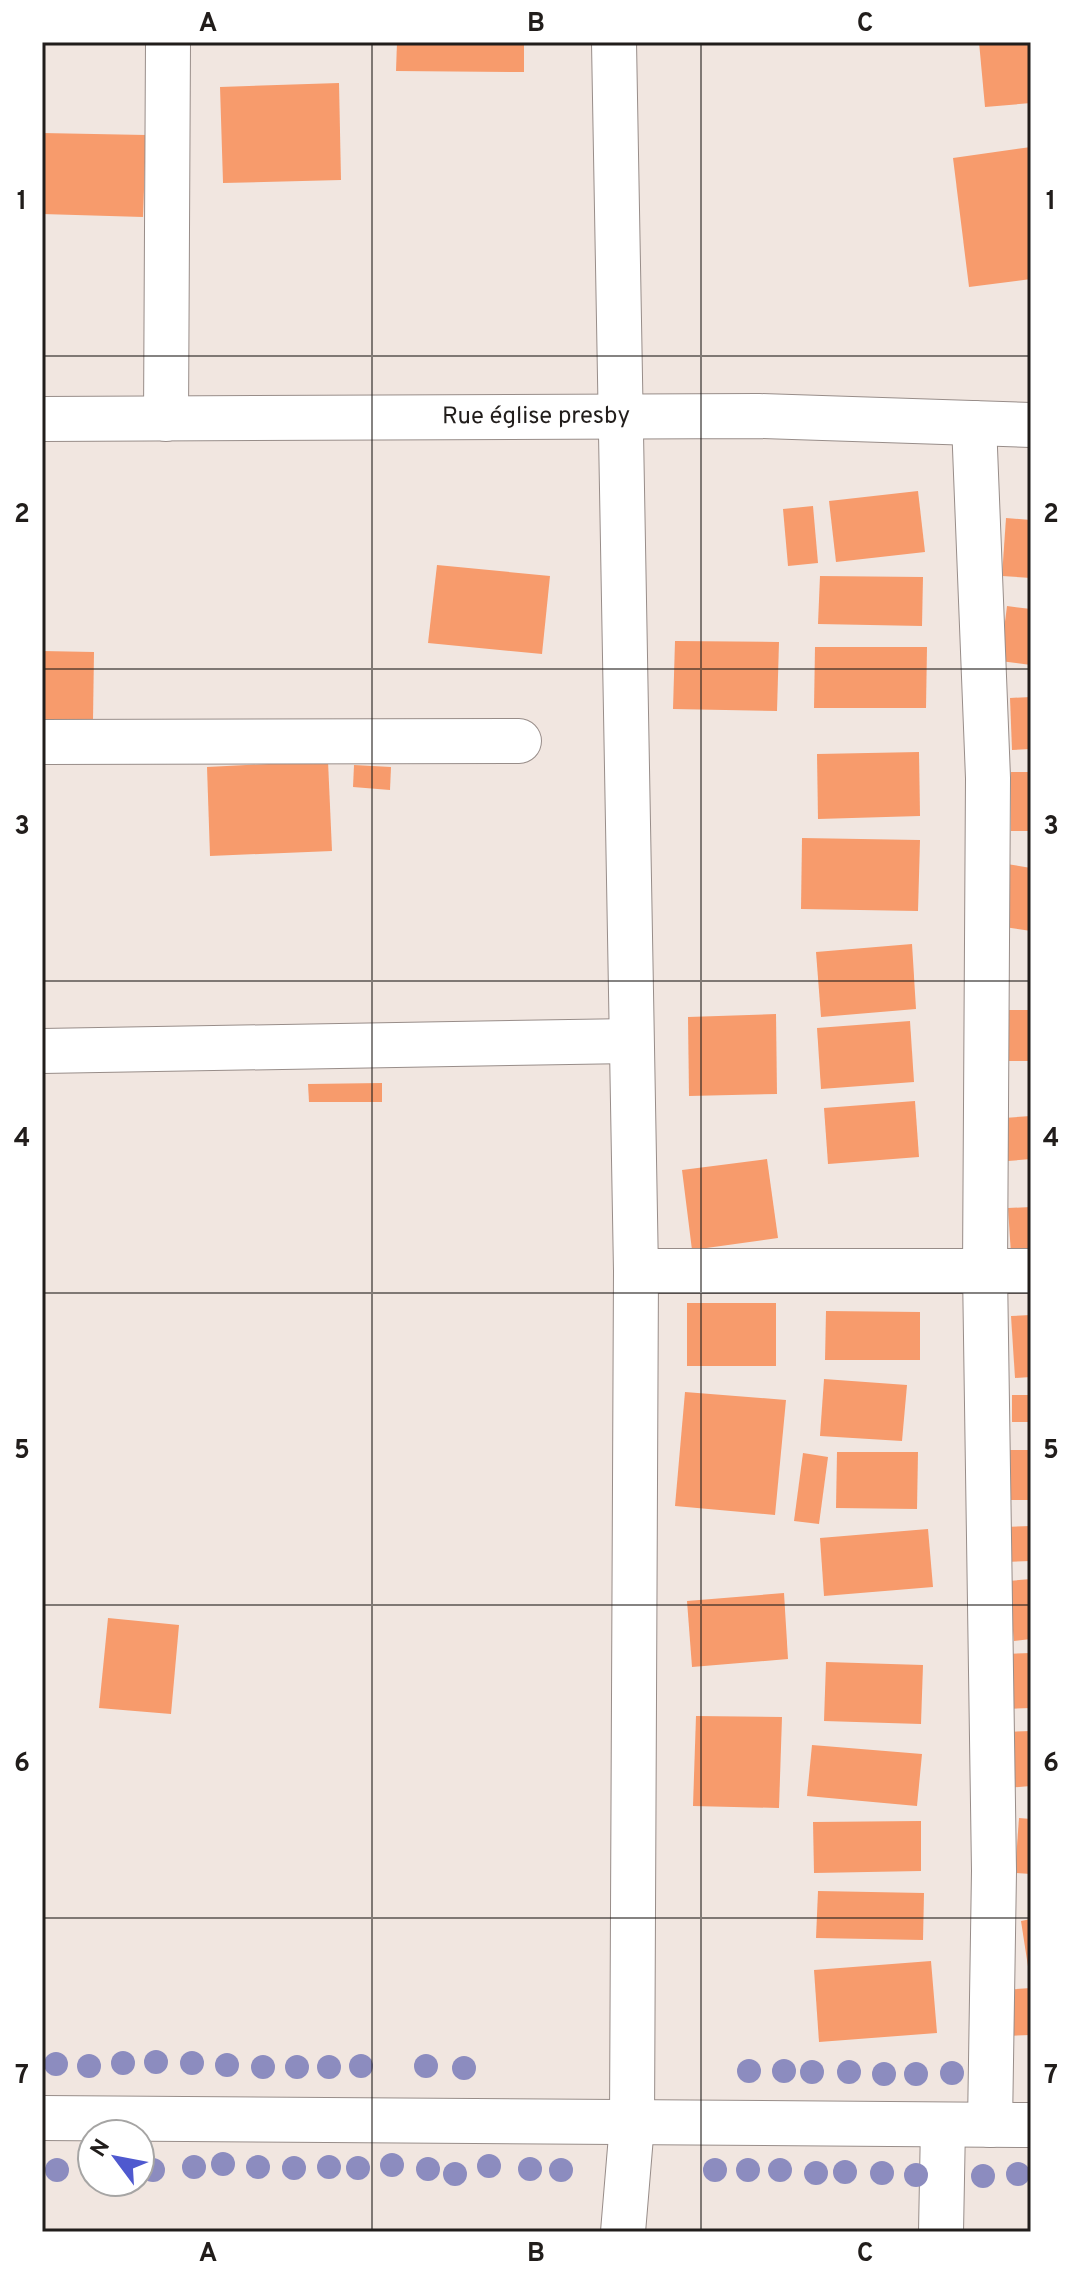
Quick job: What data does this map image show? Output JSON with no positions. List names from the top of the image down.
{
  "streets": {
    "street": ["Rue église presby"]
  },
  "north": "top left",
  "grid": {
    "columns": ["A", "B", "C"],
    "rows": [
      "1",
      "2",
      "3",
      "4",
      "5",
      "6",
      "7"
    ]
  }
}
